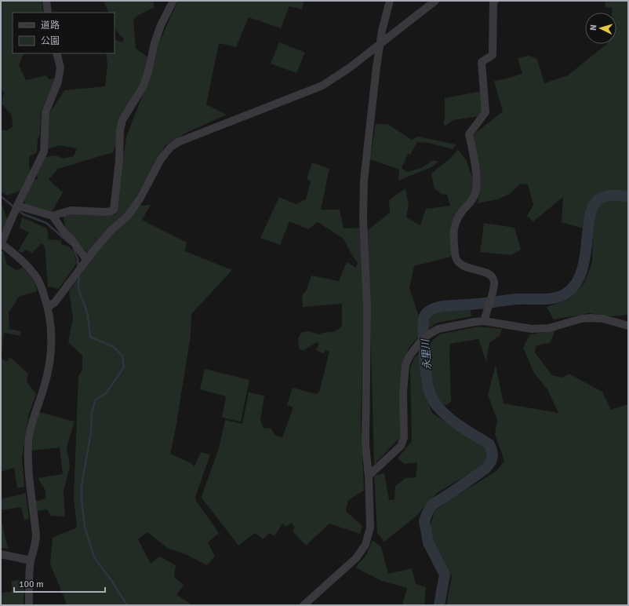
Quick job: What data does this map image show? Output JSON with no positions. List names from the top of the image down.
{
  "water": ["永里川"],
  "legend": ["道路", "公園"],
  "scale_bar": "100 m",
  "north": "left"
}
